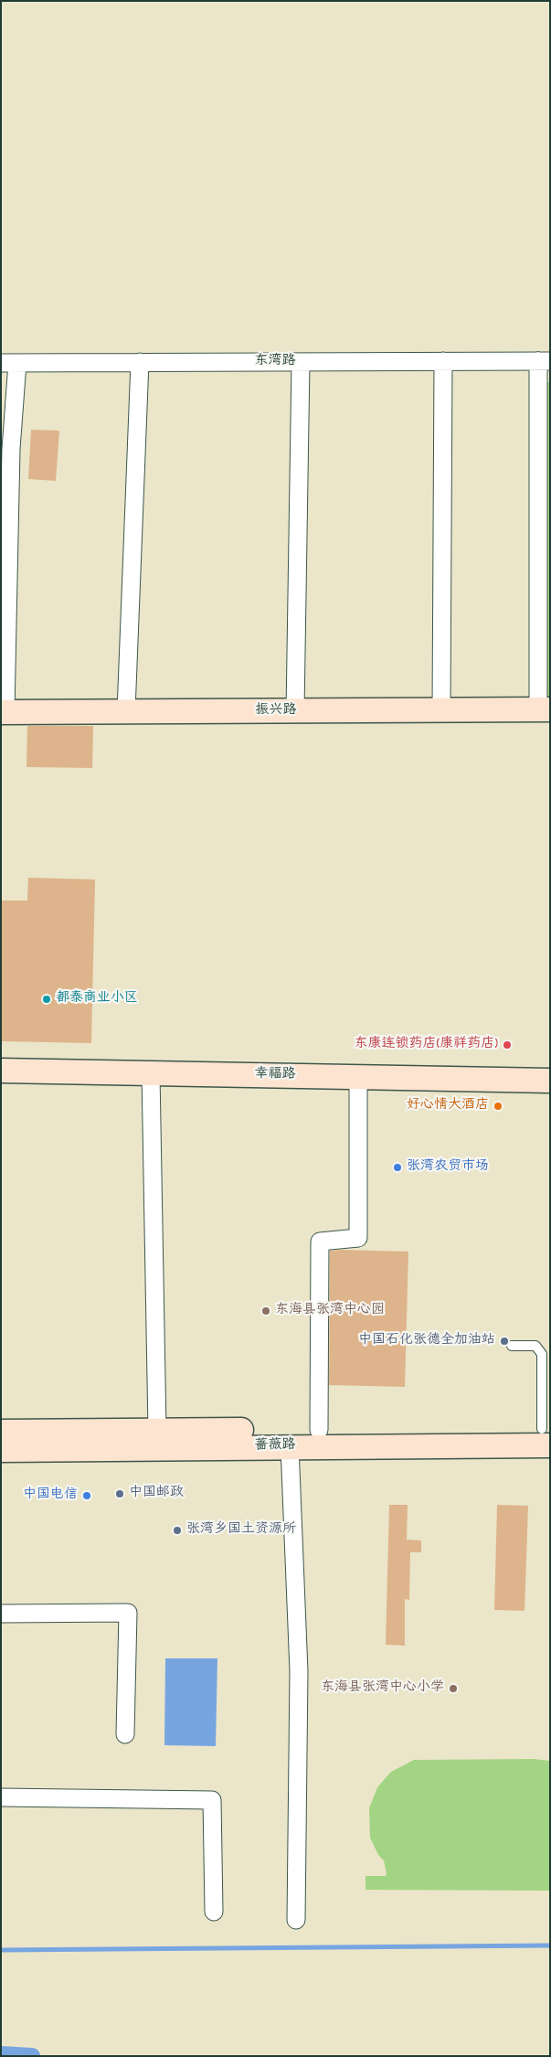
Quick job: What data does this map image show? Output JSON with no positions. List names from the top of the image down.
{
  "streets": {
    "main road": ["振兴路", "幸福路", "蔷薇路"],
    "street": ["东湾路"]
  },
  "places": [
    "都泰商业小区",
    "东康连锁药店(康祥药店)",
    "好心情大酒店",
    "张湾农贸市场",
    "东海县张湾中心园",
    "中国石化张德全加油站",
    "中国邮政",
    "中国电信",
    "张湾乡国土资源所",
    "东海县张湾中心小学"
  ]
}
